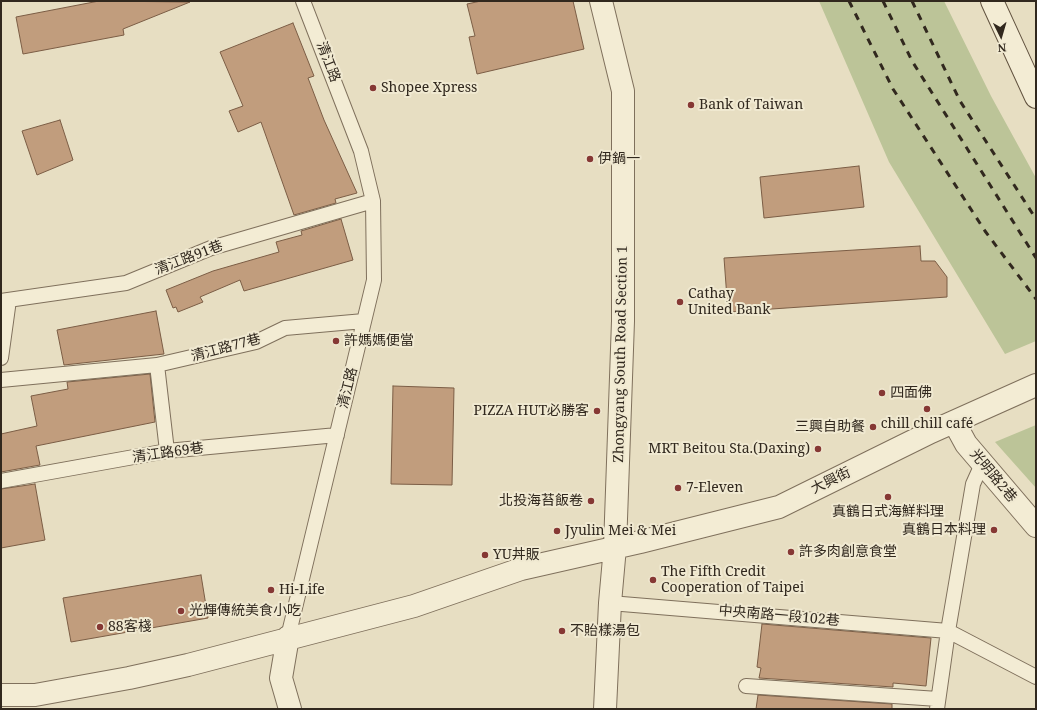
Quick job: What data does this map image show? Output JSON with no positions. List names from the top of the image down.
{
  "streets": {
    "street": [
      "清江路",
      "Zhongyang South Road Section 1",
      "光明路2巷",
      "大興街"
    ],
    "lane": [
      "清江路91巷",
      "清江路77巷",
      "清江路69巷",
      "中央南路一段102巷"
    ]
  },
  "crossings": [
    ["清江路", "清江路91巷"],
    ["清江路", "清江路77巷"],
    ["清江路", "清江路69巷"],
    ["清江路", "大興街"],
    ["Zhongyang South Road Section 1", "大興街"],
    ["Zhongyang South Road Section 1", "中央南路一段102巷"],
    ["光明路2巷", "大興街"]
  ],
  "places": [
    "Shopee Xpress",
    "Bank of Taiwan",
    "伊鍋一",
    "Cathay United Bank",
    "許媽媽便當",
    "四面佛",
    "chill chill café",
    "PIZZA HUT必勝客",
    "三興自助餐",
    "MRT Beitou Sta.(Daxing)",
    "7-Eleven",
    "真鶴日式海鮮料理",
    "北投海苔飯卷",
    "真鶴日本料理",
    "Jyulin Mei & Mei",
    "許多肉創意食堂",
    "YU丼販",
    "The Fifth Credit Cooperation of Taipei",
    "Hi-Life",
    "光輝傳統美食小吃",
    "88客棧",
    "不貽樣湯包"
  ],
  "north": "bottom"
}
